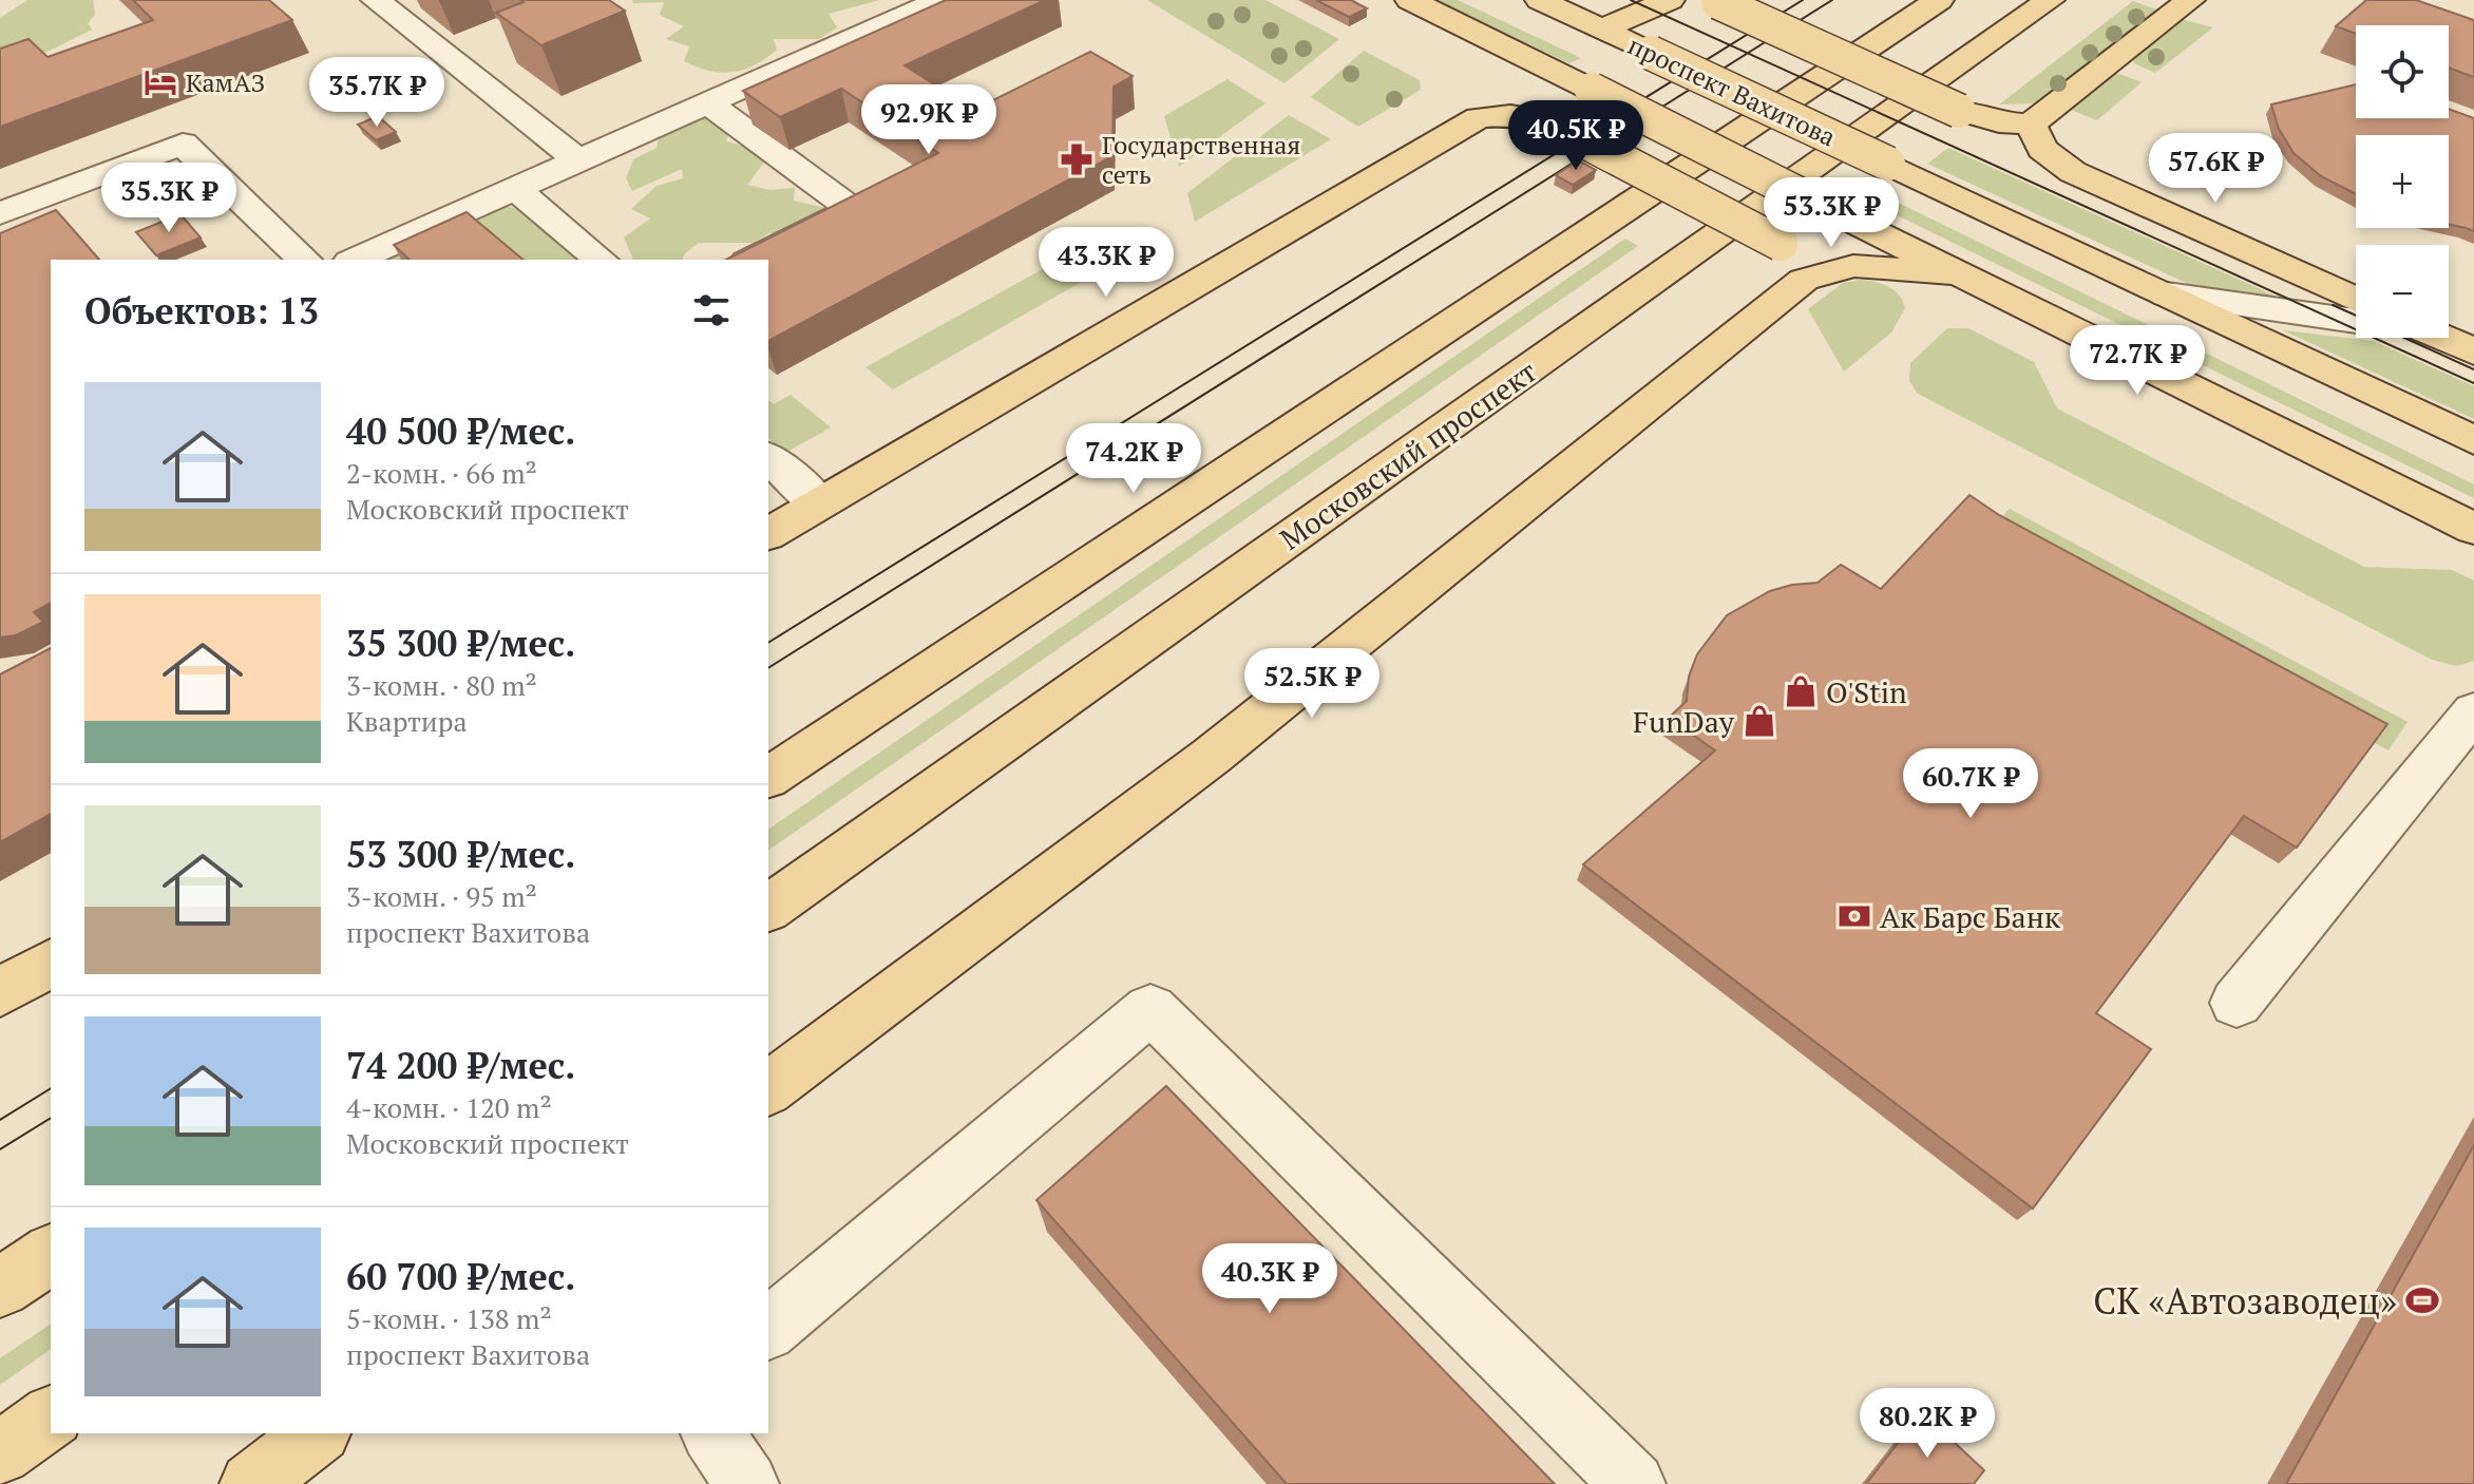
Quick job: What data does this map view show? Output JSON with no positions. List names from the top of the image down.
{
  "streets": {
    "main road": ["проспект Вахитова", "Московский проспект"]
  },
  "places": {
    "hotel": ["КамАЗ"],
    "pharmacy": ["Государственная сеть"],
    "shop": ["O'Stin", "FunDay"],
    "bank": ["Ак Барс Банк"],
    "sports": ["СК «Автозаводец»"]
  },
  "page": {
    "map_buttons": ["+", "−"],
    "price": [
      "35.7K ₽",
      "92.9K ₽",
      "40.5K ₽",
      "57.6K ₽",
      "35.3K ₽",
      "53.3K ₽",
      "43.3K ₽",
      "72.7K ₽",
      "74.2K ₽",
      "52.5K ₽",
      "60.7K ₽",
      "40.3K ₽",
      "80.2K ₽"
    ],
    "heading": "Объектов: 13",
    "list": [
      {
        "name": "40 500 ₽/мес.",
        "note": "2-комн. · 66 m² · Московский проспект"
      },
      {
        "name": "35 300 ₽/мес.",
        "note": "3-комн. · 80 m² · Квартира"
      },
      {
        "name": "53 300 ₽/мес.",
        "note": "3-комн. · 95 m² · проспект Вахитова"
      },
      {
        "name": "74 200 ₽/мес.",
        "note": "4-комн. · 120 m² · Московский проспект"
      },
      {
        "name": "60 700 ₽/мес.",
        "note": "5-комн. · 138 m² · проспект Вахитова"
      }
    ]
  }
}
